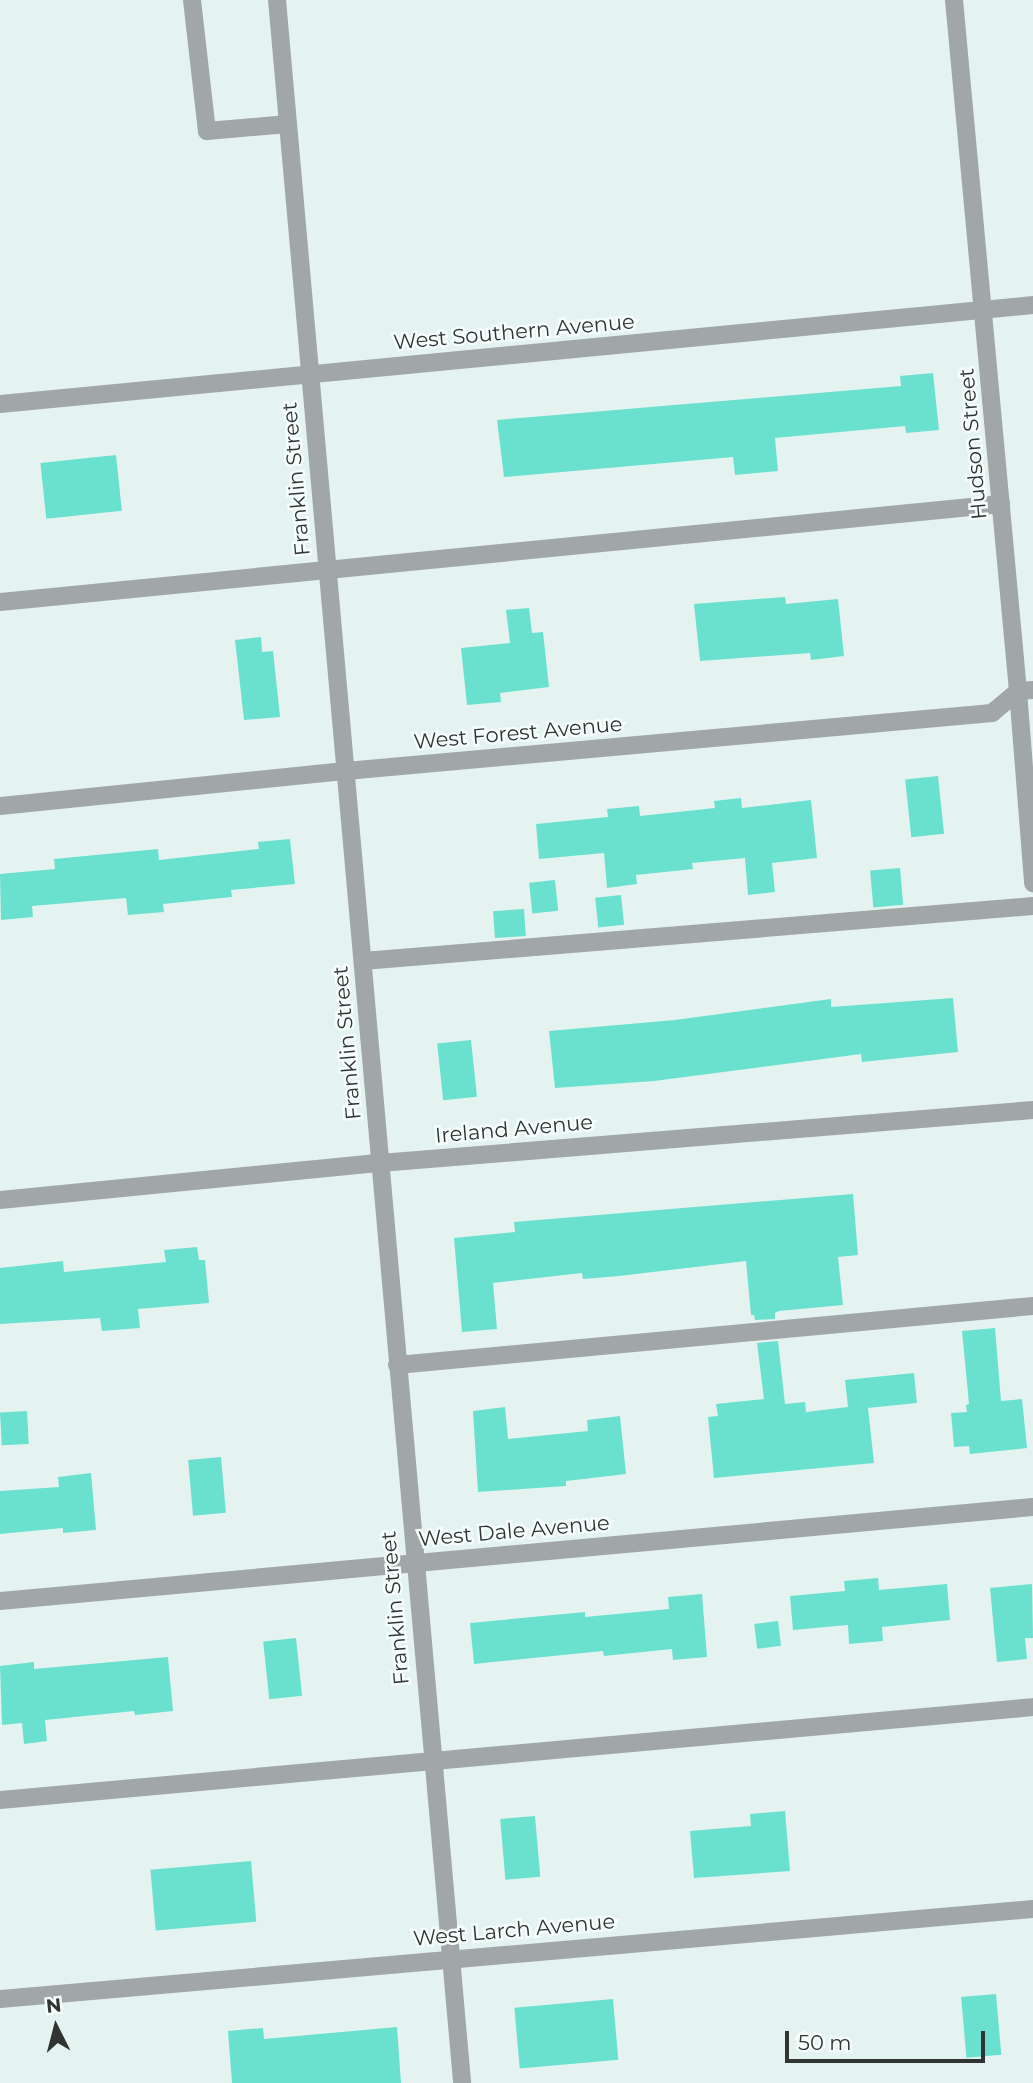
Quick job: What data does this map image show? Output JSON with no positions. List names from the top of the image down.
{
  "streets": {
    "street": [
      "West Southern Avenue",
      "Hudson Street",
      "Franklin Street",
      "West Forest Avenue",
      "Ireland Avenue",
      "West Dale Avenue",
      "West Larch Avenue"
    ]
  },
  "crossings": [
    ["West Southern Avenue", "Hudson Street"],
    ["West Southern Avenue", "Franklin Street"],
    ["Hudson Street", "West Forest Avenue"],
    ["Franklin Street", "West Forest Avenue"],
    ["Franklin Street", "Ireland Avenue"],
    ["Franklin Street", "West Dale Avenue"],
    ["Franklin Street", "West Larch Avenue"]
  ],
  "scale_bar": "50 m",
  "north": "top"
}
